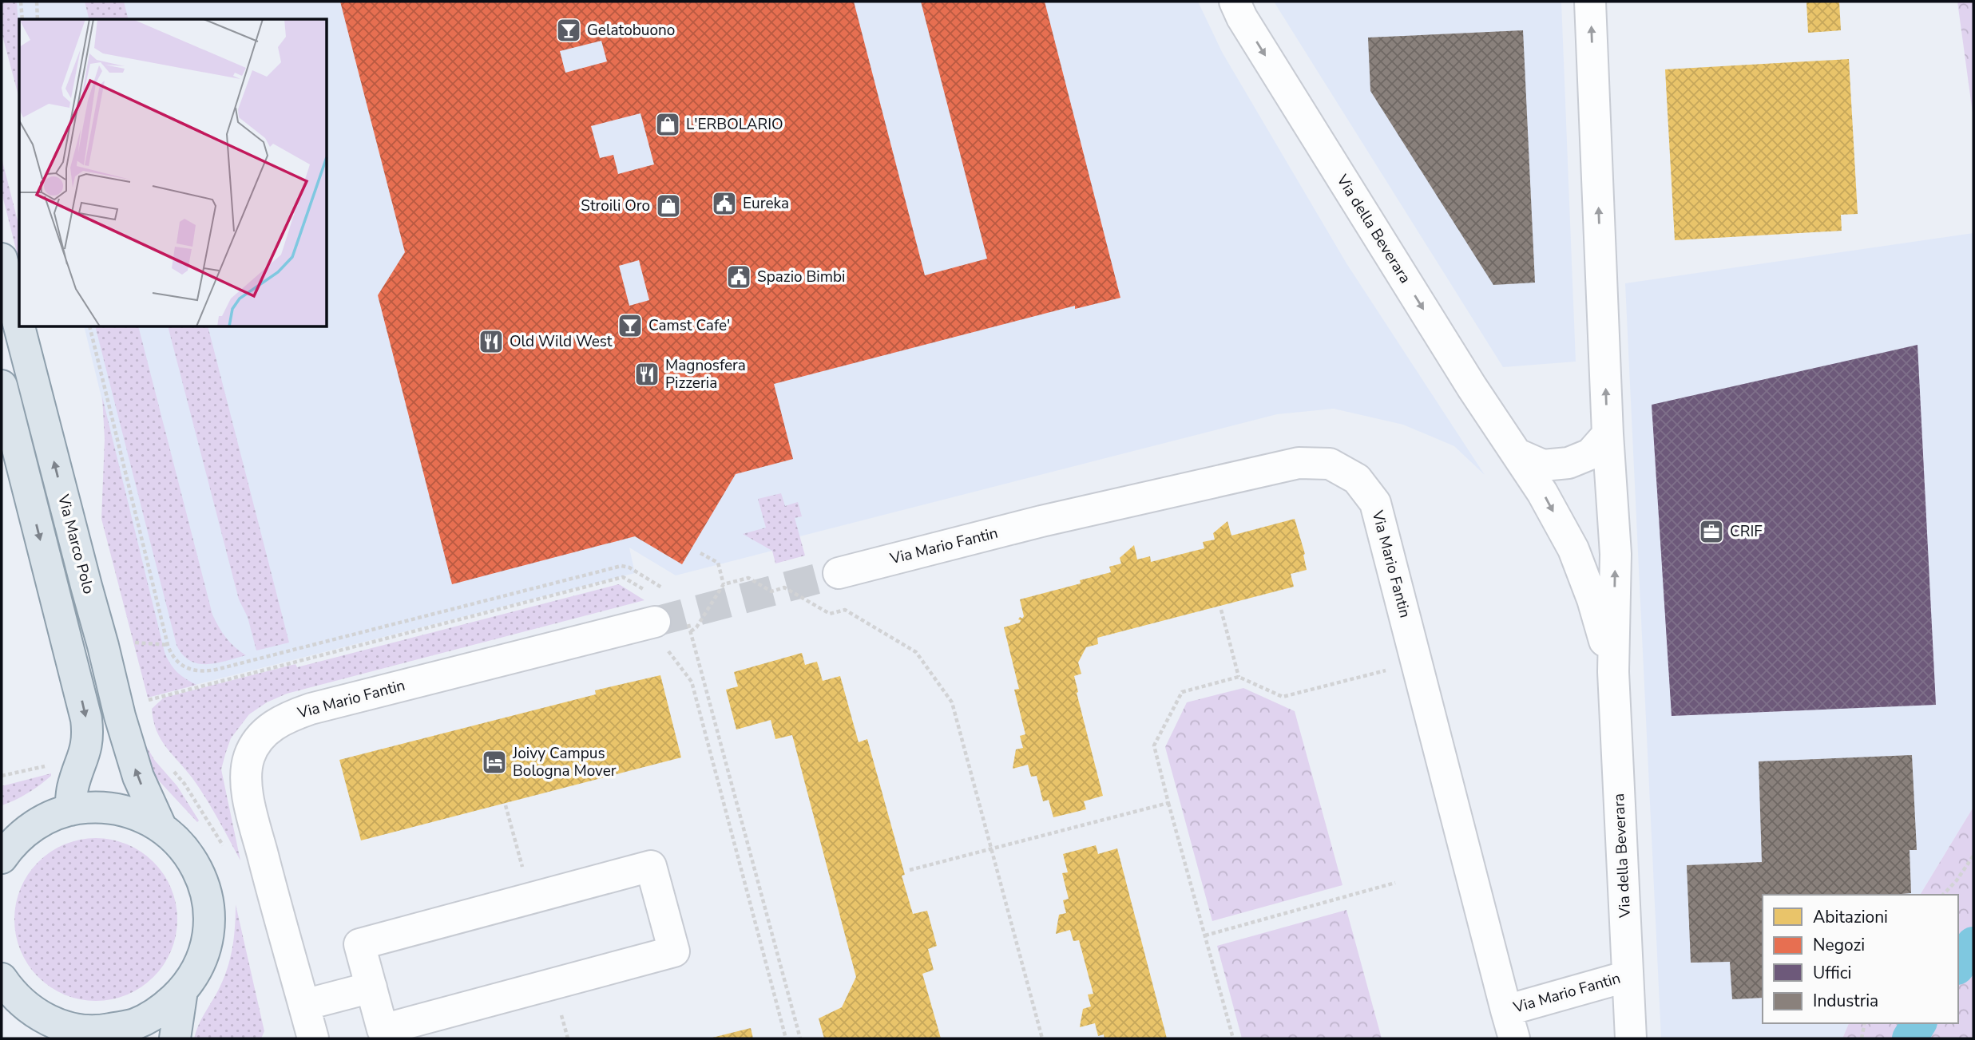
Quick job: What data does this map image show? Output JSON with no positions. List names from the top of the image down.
{
  "streets": {
    "main road": ["Via Marco Polo"],
    "street": ["Via della Beverara", "Via Mario Fantin"]
  },
  "crossings": [
    ["Via della Beverara", "Via Mario Fantin"]
  ],
  "places": {
    "bar": ["Gelatobuono", "Camst Cafe'"],
    "shop": ["L'ERBOLARIO", "Stroili Oro"],
    "public building": ["Eureka", "Spazio Bimbi"],
    "restaurant": ["Old Wild West", "Magnosfera Pizzeria"],
    "office": ["CRIF"],
    "hotel": ["Joivy Campus Bologna Mover"]
  },
  "legend": [
    "Abitazioni",
    "Negozi",
    "Uffici",
    "Industria"
  ]
}
